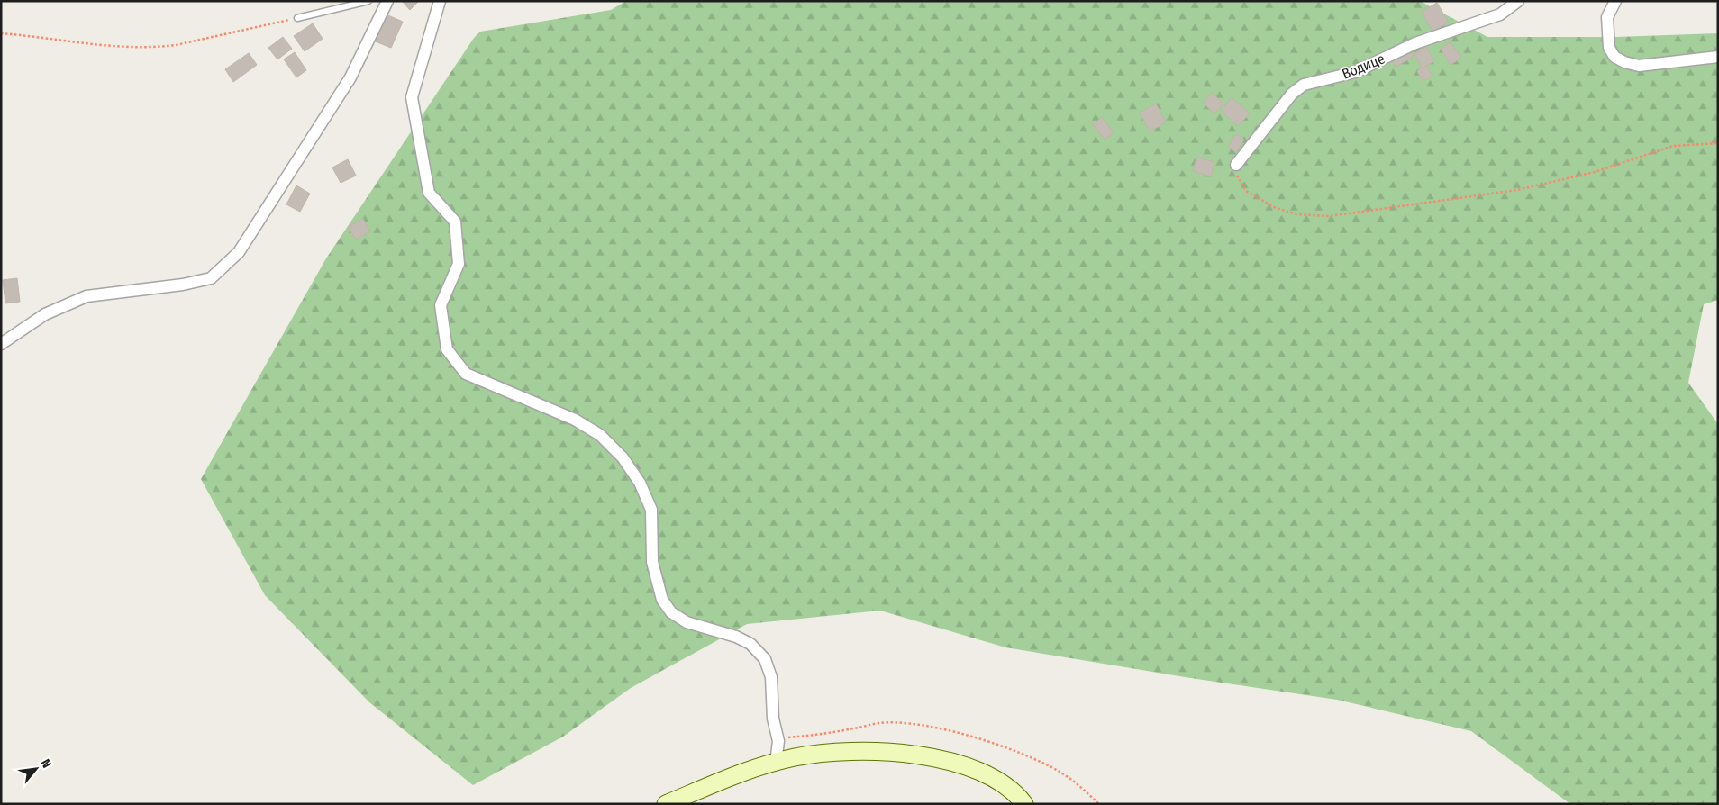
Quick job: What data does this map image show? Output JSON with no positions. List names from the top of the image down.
{
  "streets": {
    "street": ["Водице"]
  },
  "north": "top right"
}
